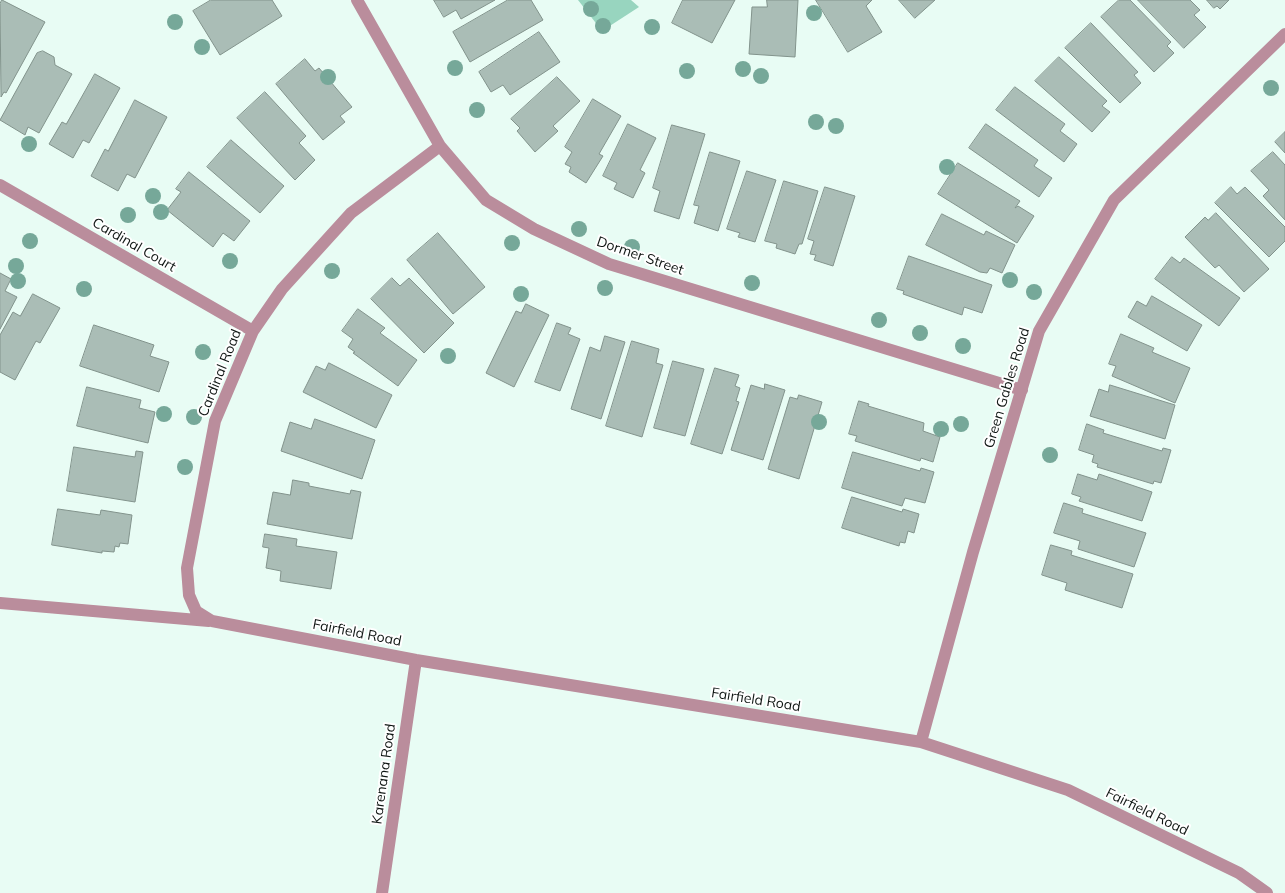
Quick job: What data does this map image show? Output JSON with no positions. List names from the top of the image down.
{
  "streets": {
    "street": [
      "Cardinal Court",
      "Dormer Street",
      "Cardinal Road",
      "Green Gables Road",
      "Fairfield Road",
      "Karenana Road"
    ]
  },
  "crossings": [
    ["Cardinal Court", "Cardinal Road"],
    ["Dormer Street", "Cardinal Road"],
    ["Dormer Street", "Green Gables Road"],
    ["Cardinal Road", "Fairfield Road"],
    ["Green Gables Road", "Fairfield Road"],
    ["Fairfield Road", "Karenana Road"]
  ]
}
